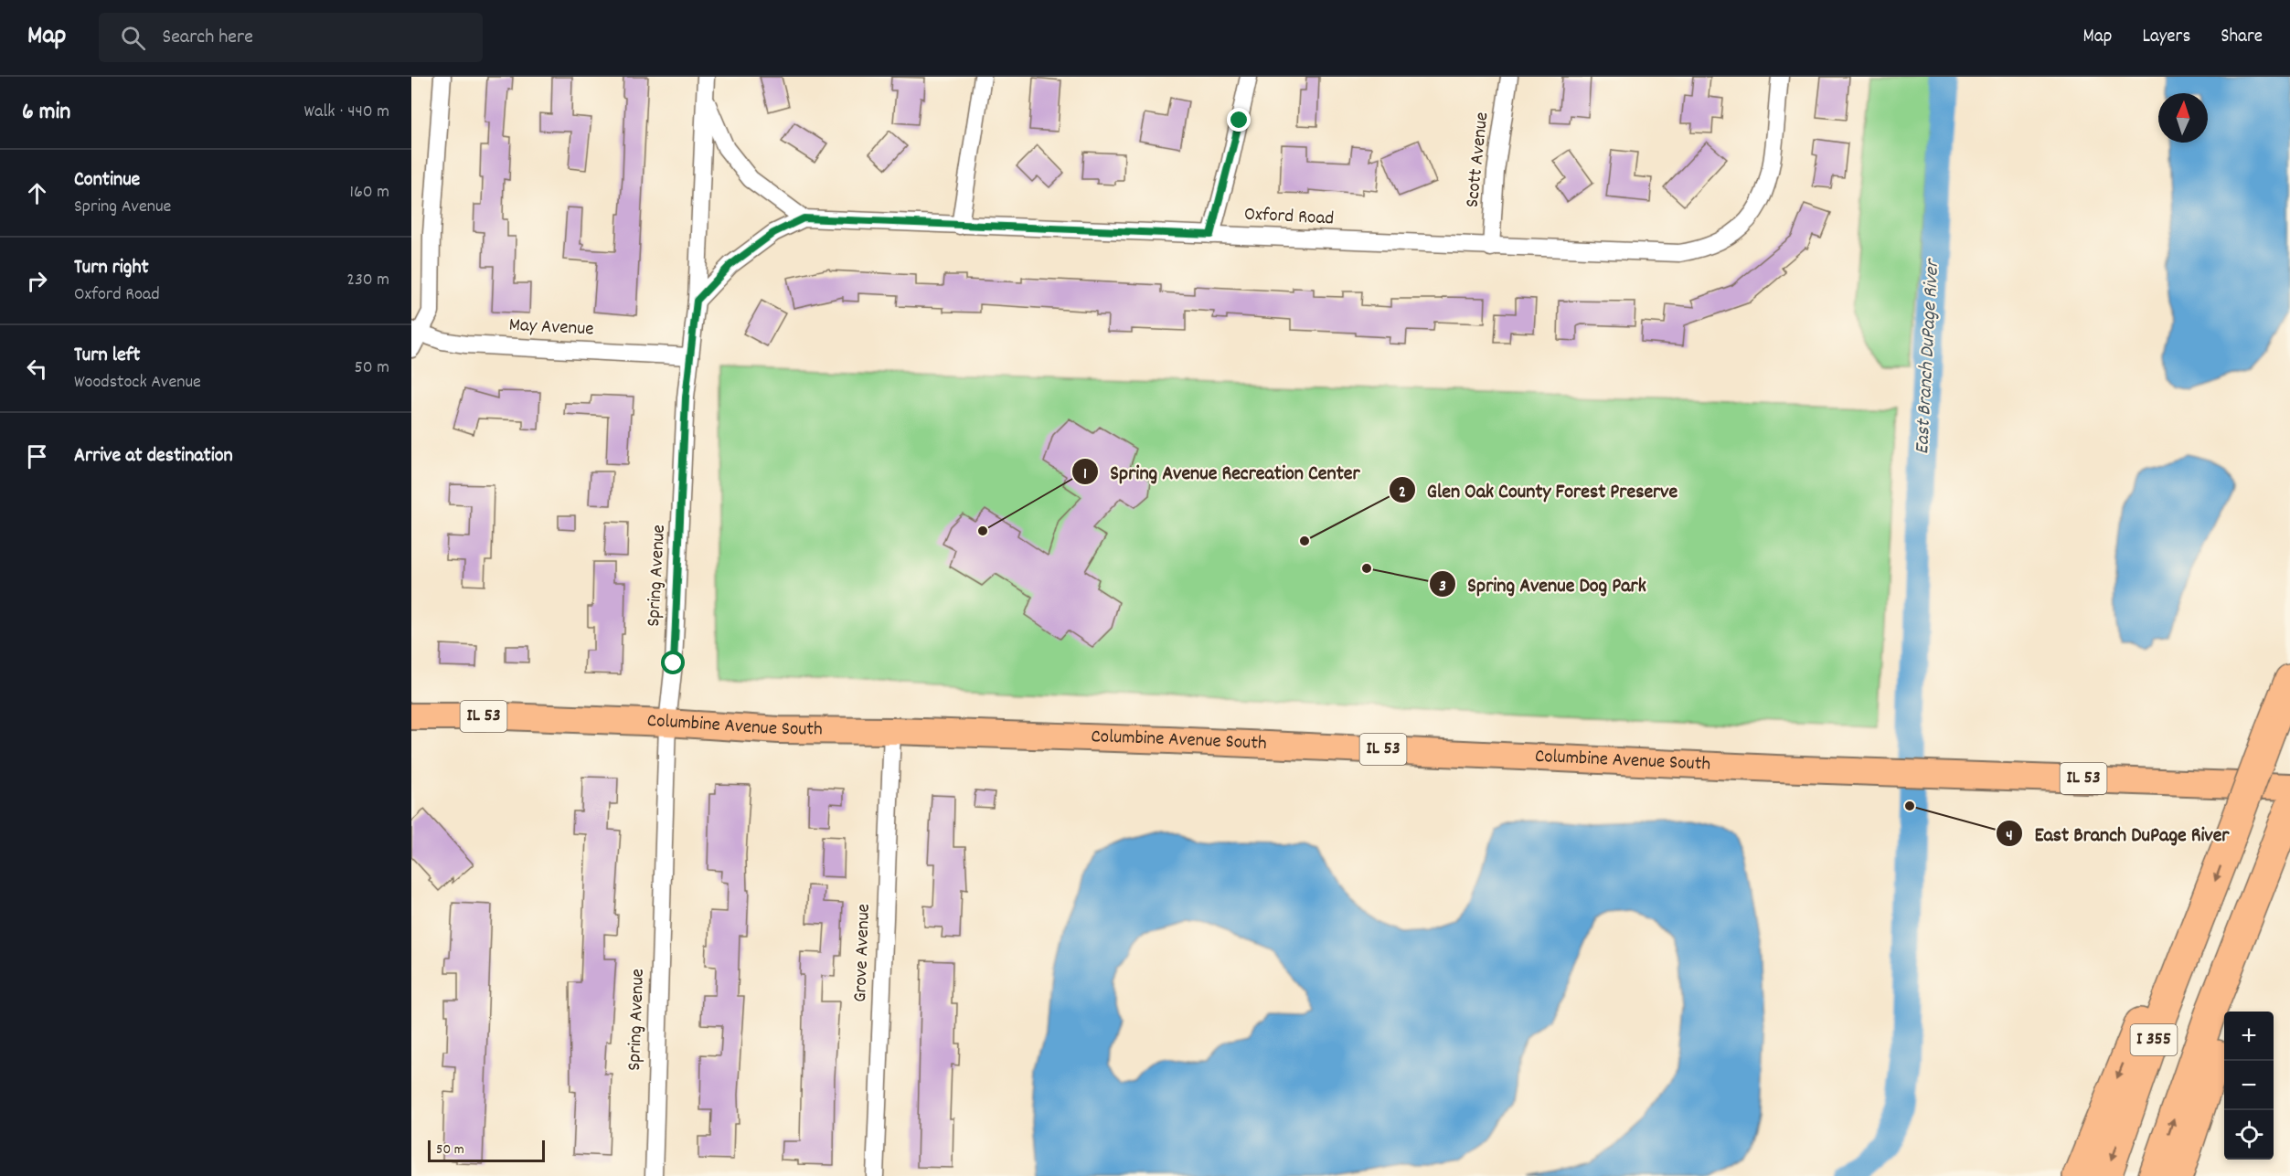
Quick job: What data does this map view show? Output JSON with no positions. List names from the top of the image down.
{
  "streets": {
    "highway": ["I 355"],
    "main road": ["IL 53", "Columbine Avenue South"],
    "street": [
      "Scott Avenue",
      "Oxford Road",
      "May Avenue",
      "Spring Avenue",
      "Grove Avenue"
    ]
  },
  "crossings": [
    ["Scott Avenue", "Oxford Road"],
    ["Oxford Road", "Spring Avenue"],
    ["May Avenue", "Spring Avenue"],
    ["Spring Avenue", "Columbine Avenue South"],
    ["Columbine Avenue South", "Grove Avenue"]
  ],
  "water": ["East Branch DuPage River"],
  "places": [
    "Spring Avenue Recreation Center",
    "Glen Oak County Forest Preserve",
    "Spring Avenue Dog Park",
    "East Branch DuPage River"
  ],
  "scale_bar": "50 m",
  "north": "top",
  "page": {
    "header": "Map",
    "search": "Search here",
    "nav": ["Map", "Layers", "Share"],
    "heading": ["6 min", "Walk · 440 m"],
    "list": [
      ["Continue", "Spring Avenue", "160 m"],
      ["Turn right", "Oxford Road", "230 m"],
      ["Turn left", "Woodstock Avenue", "50 m"],
      "Arrive at destination"
    ],
    "map_buttons": ["+", "−"],
    "scale": "50 m"
  }
}
